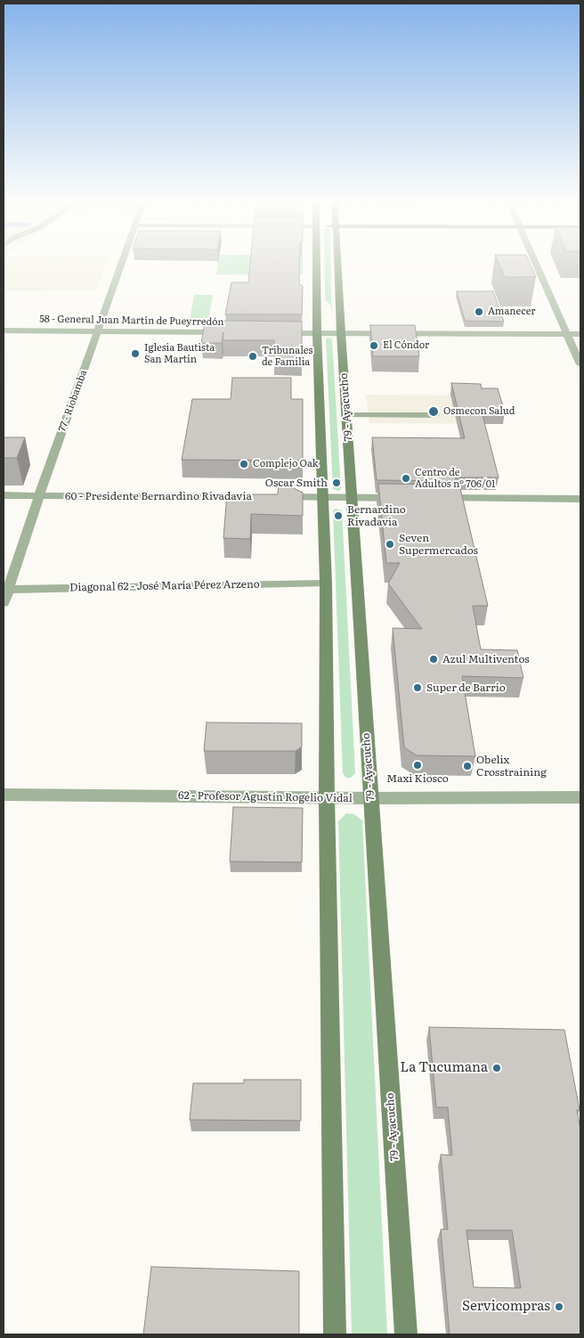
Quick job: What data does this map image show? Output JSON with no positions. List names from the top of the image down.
{
  "streets": {
    "main road": ["79 - Ayacucho"],
    "street": [
      "58 - General Juan Martín de Pueyrredón",
      "77 - Riobamba",
      "60 - Presidente Bernardino Rivadavia",
      "Diagonal 62 - José María Pérez Arzeno",
      "62 - Profesor Agustín Rogelio Vidal"
    ]
  },
  "crossings": [
    ["58 - General Juan Martín de Pueyrredón", "77 - Riobamba"],
    ["77 - Riobamba", "60 - Presidente Bernardino Rivadavia"],
    ["77 - Riobamba", "Diagonal 62 - José María Pérez Arzeno"],
    ["79 - Ayacucho", "62 - Profesor Agustín Rogelio Vidal"]
  ],
  "places": [
    "Amanecer",
    "El Cóndor",
    "Iglesia Bautista San Martín",
    "Tribunales de Familia",
    "Osmecon Salud",
    "Complejo Oak",
    "Centro de Adultos nº 706/01",
    "Oscar Smith",
    "Bernardino Rivadavia",
    "Seven Supermercados",
    "Azul Multiventos",
    "Super de Barrio",
    "Maxi Kiosco",
    "Obelix Crosstraining",
    "La Tucumana",
    "Servicompras"
  ]
}
